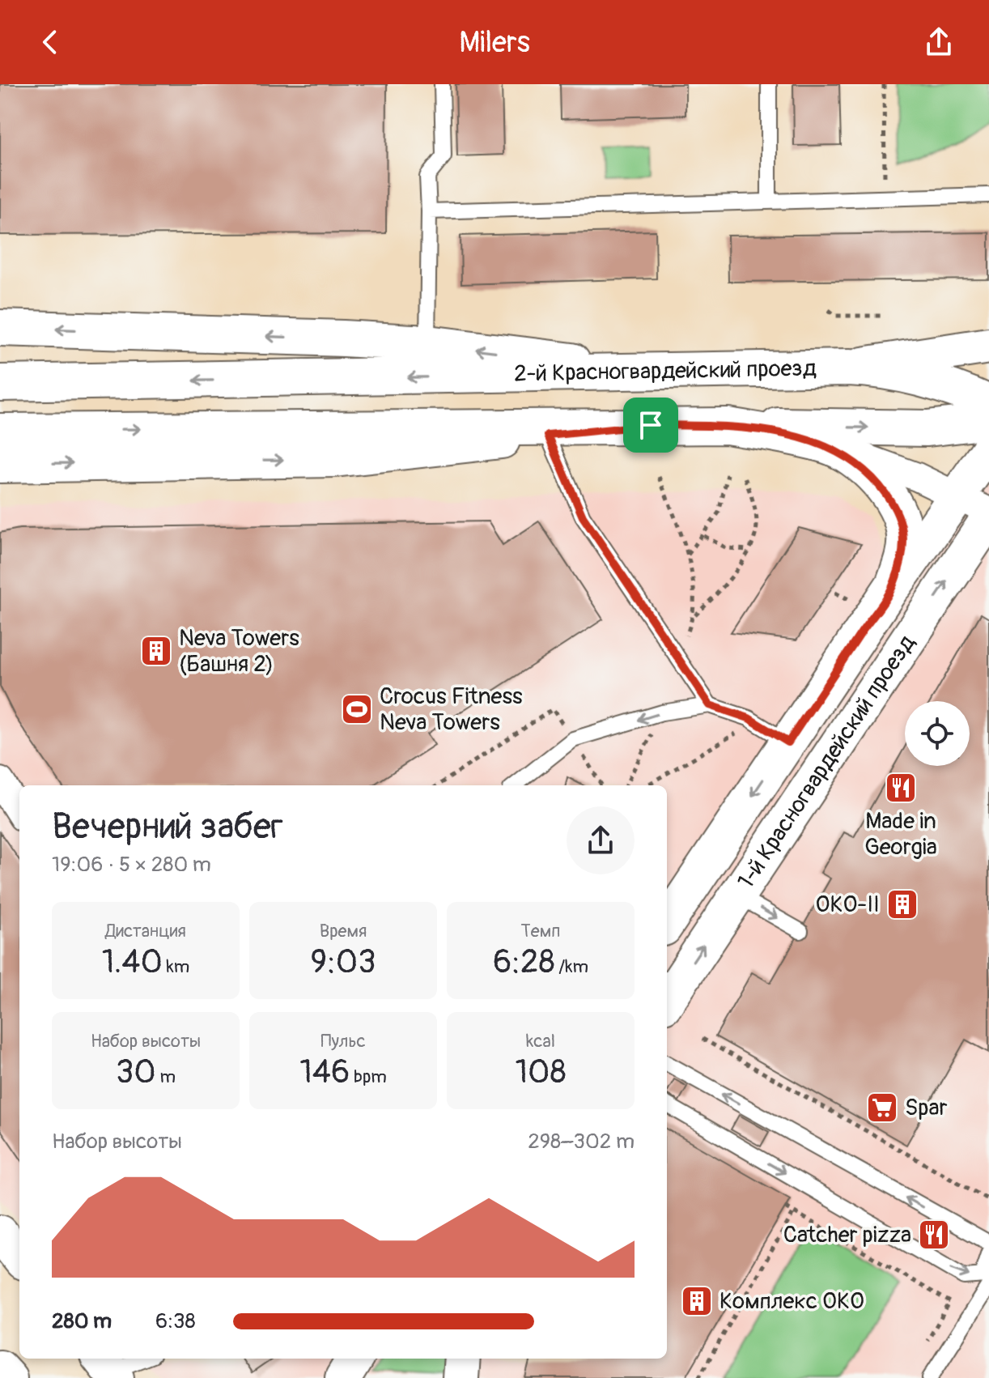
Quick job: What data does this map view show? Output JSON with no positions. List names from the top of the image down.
{
  "streets": {
    "main road": ["2-й Красногвардейский проезд", "1-й Красногвардейский проезд"]
  },
  "places": {
    "building": ["Neva Towers (Башня 2)", "ОКО-II", "Комплекс ОКО"],
    "sports": ["Crocus Fitness Neva Towers"],
    "restaurant": ["Made in Georgia", "Catcher pizza"],
    "supermarket": ["Spar"]
  },
  "page": {
    "header": "Milers",
    "heading": ["Вечерний забег", "19:06 · 5 × 280 m"],
    "stats": [
      ["Дистанция", "1.40 km"],
      ["Время", "9:03"],
      ["Темп", "6:28 /km"],
      ["Набор высоты", "30 m"],
      ["Пульс", "146 bpm"],
      ["kcal", "108"]
    ],
    "chart": ["Набор высоты", "298–302 m"],
    "list": [
      {
        "name": "280 m",
        "note": "6:38"
      }
    ]
  }
}
